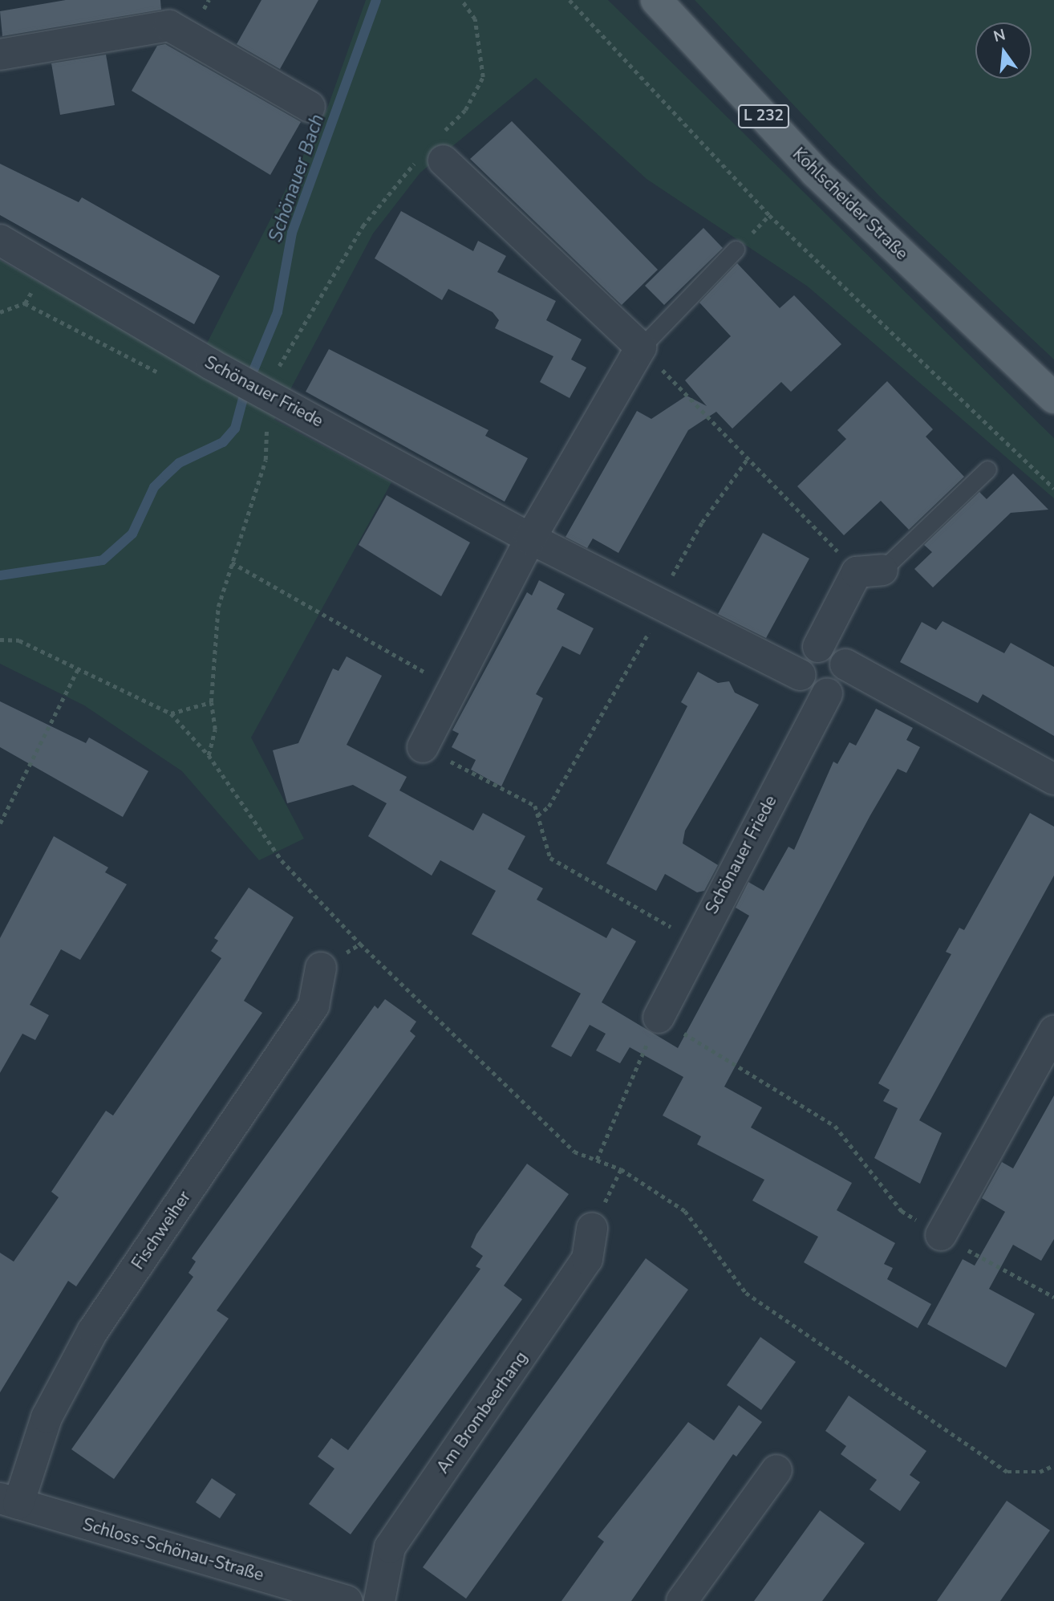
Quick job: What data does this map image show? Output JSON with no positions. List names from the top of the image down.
{
  "streets": {
    "main road": ["L 232", "Kohlscheider Straße"],
    "street": [
      "Schönauer Friede",
      "Fischweiher",
      "Am Brombeerhang",
      "Schloss-Schönau-Straße"
    ]
  },
  "crossings": [
    ["Fischweiher", "Schloss-Schönau-Straße"]
  ],
  "water": ["Schönauer Bach"],
  "north": "top"
}
